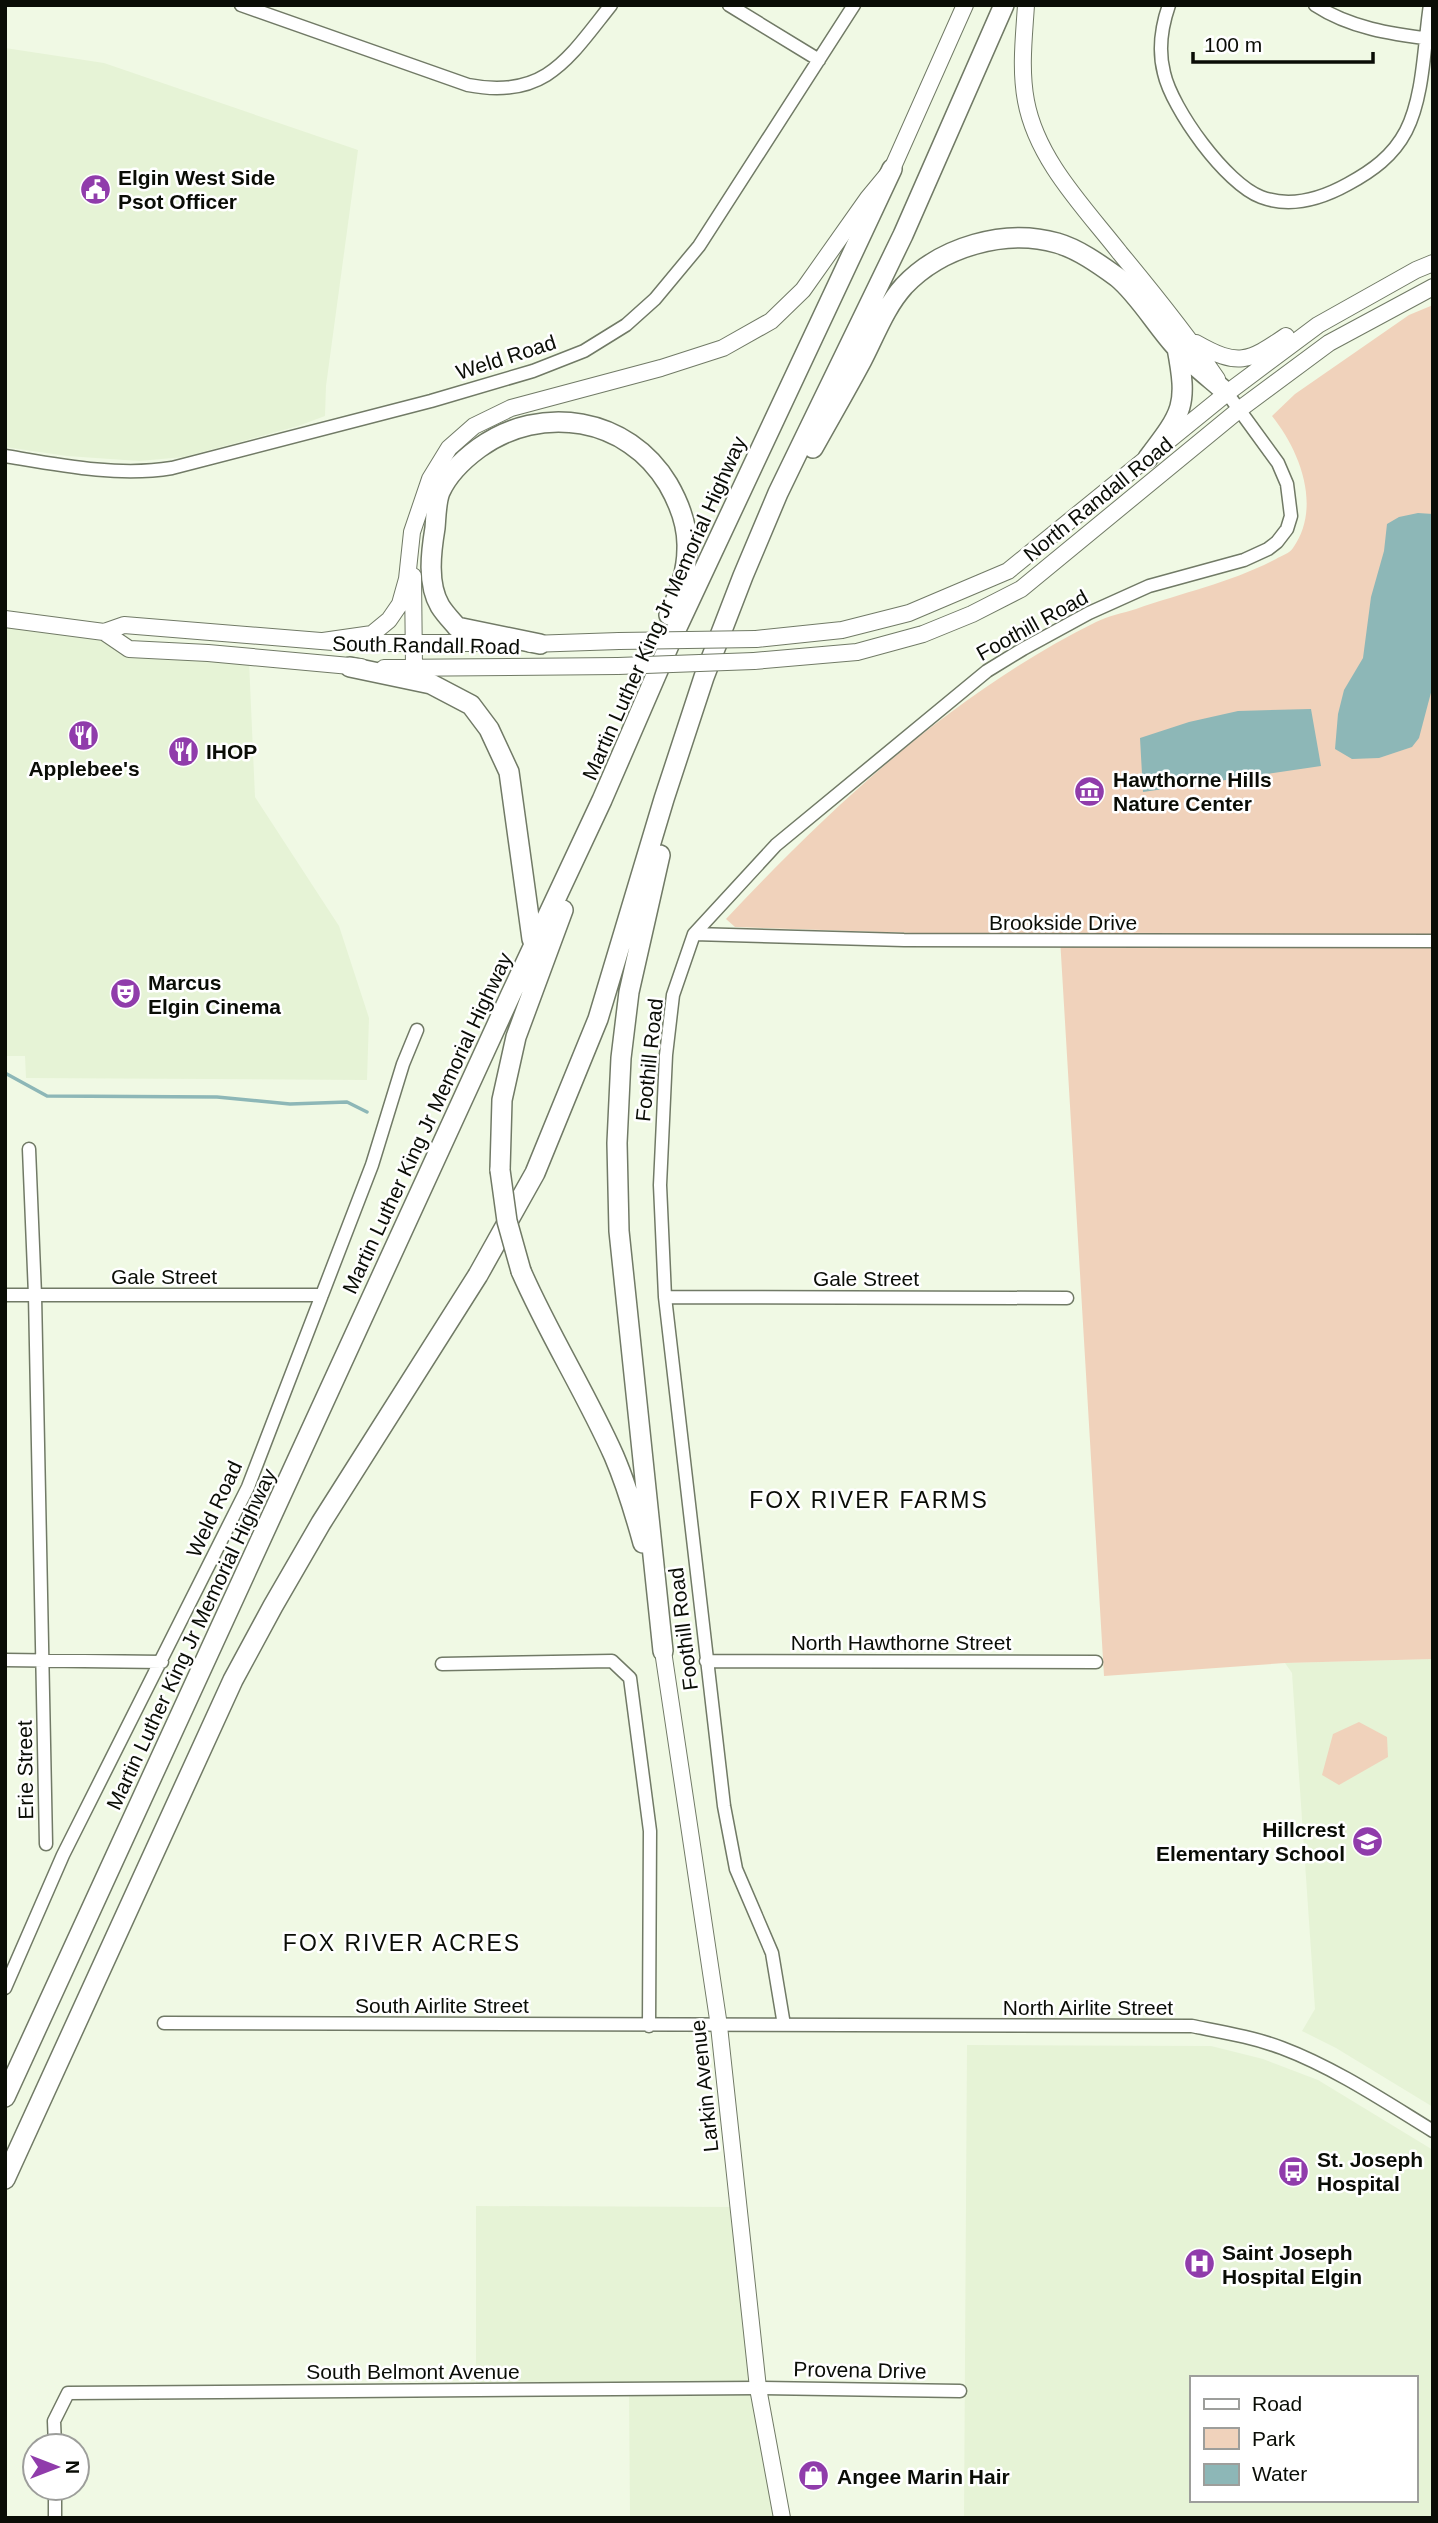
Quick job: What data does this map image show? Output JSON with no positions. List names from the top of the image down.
{
  "streets": {
    "highway": ["Martin Luther King Jr Memorial Highway"],
    "main road": ["North Randall Road", "South Randall Road", "Larkin Avenue"],
    "street": [
      "Weld Road",
      "Foothill Road",
      "Brookside Drive",
      "Gale Street",
      "North Hawthorne Street",
      "Erie Street",
      "South Airlite Street",
      "North Airlite Street",
      "Provena Drive",
      "South Belmont Avenue"
    ]
  },
  "crossings": [
    ["Weld Road", "Gale Street"],
    ["North Randall Road", "Foothill Road"],
    ["North Randall Road", "South Randall Road"],
    ["Foothill Road", "Brookside Drive"],
    ["Foothill Road", "Gale Street"],
    ["Foothill Road", "North Hawthorne Street"],
    ["Foothill Road", "North Airlite Street"],
    ["Gale Street", "Erie Street"],
    ["South Airlite Street", "North Airlite Street"],
    ["South Airlite Street", "Larkin Avenue"],
    ["North Airlite Street", "Larkin Avenue"],
    ["Larkin Avenue", "Provena Drive"],
    ["Larkin Avenue", "South Belmont Avenue"],
    ["Provena Drive", "South Belmont Avenue"]
  ],
  "districts": ["FOX RIVER FARMS", "FOX RIVER ACRES"],
  "places": {
    "public building": ["Elgin West Side Psot Officer"],
    "restaurant": ["Applebee's", "IHOP"],
    "museum": ["Hawthorne Hills Nature Center"],
    "theatre": ["Marcus Elgin Cinema"],
    "school or university": ["Hillcrest Elementary School"],
    "bus stop": ["St. Joseph Hospital"],
    "hospital": ["Saint Joseph Hospital Elgin"],
    "shop": ["Angee Marin Hair"]
  },
  "legend": ["Road", "Park", "Water"],
  "scale_bar": "100 m",
  "north": "right"
}
